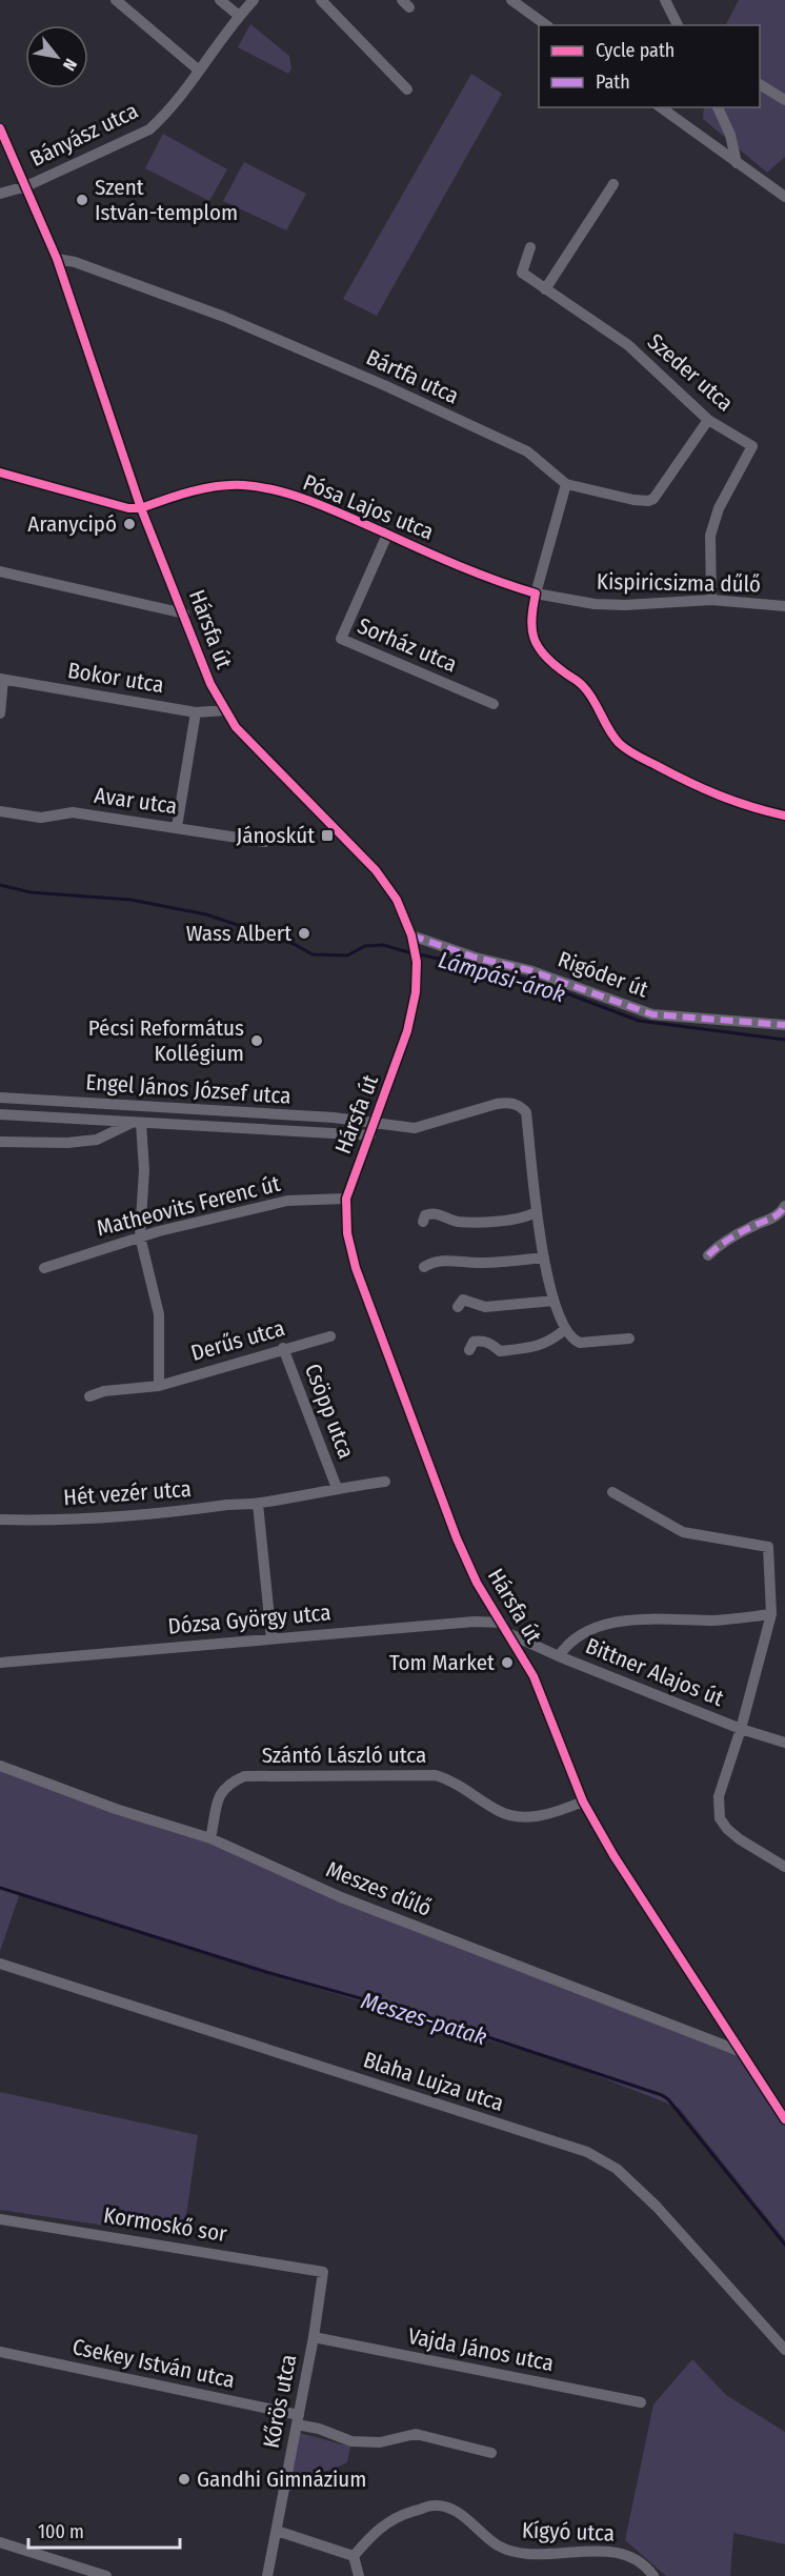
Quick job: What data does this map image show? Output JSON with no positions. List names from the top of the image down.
{
  "streets": {
    "street": [
      "Bányász utca",
      "Szeder utca",
      "Bártfa utca",
      "Pósa Lajos utca",
      "Kispiricsizma dűlő",
      "Hársfa út",
      "Sorház utca",
      "Bokor utca",
      "Avar utca",
      "Rigóder út",
      "Engel János József utca",
      "Matheovits Ferenc út",
      "Derűs utca",
      "Csöpp utca",
      "Hét vezér utca",
      "Dózsa György utca",
      "Bittner Alajos út",
      "Szántó László utca",
      "Meszes dűlő",
      "Blaha Lujza utca",
      "Kormoskő sor",
      "Vajda János utca",
      "Csekey István utca",
      "Kőrös utca",
      "Kígyó utca"
    ]
  },
  "crossings": [
    ["Bányász utca", "Hársfa út"],
    ["Szeder utca", "Bártfa utca"],
    ["Szeder utca", "Kispiricsizma dűlő"],
    ["Bártfa utca", "Hársfa út"],
    ["Pósa Lajos utca", "Kispiricsizma dűlő"],
    ["Pósa Lajos utca", "Hársfa út"],
    ["Pósa Lajos utca", "Sorház utca"],
    ["Hársfa út", "Bokor utca"],
    ["Hársfa út", "Rigóder út"],
    ["Hársfa út", "Engel János József utca"],
    ["Hársfa út", "Matheovits Ferenc út"],
    ["Hársfa út", "Dózsa György utca"],
    ["Hársfa út", "Bittner Alajos út"],
    ["Hársfa út", "Szántó László utca"],
    ["Hársfa út", "Meszes dűlő"],
    ["Derűs utca", "Csöpp utca"],
    ["Csöpp utca", "Hét vezér utca"],
    ["Szántó László utca", "Meszes dűlő"],
    ["Kormoskő sor", "Kőrös utca"],
    ["Vajda János utca", "Kőrös utca"],
    ["Csekey István utca", "Kőrös utca"]
  ],
  "water": ["Lámpási-árok", "Meszes-patak"],
  "places": {
    "other": [
      "Szent István-templom",
      "Aranycipó",
      "Wass Albert",
      "Pécsi Református Kollégium",
      "Tom Market",
      "Gandhi Gimnázium"
    ],
    "transit": ["Jánoskút"]
  },
  "legend": ["Cycle path", "Path"],
  "scale_bar": "100 m",
  "north": "bottom right"
}
